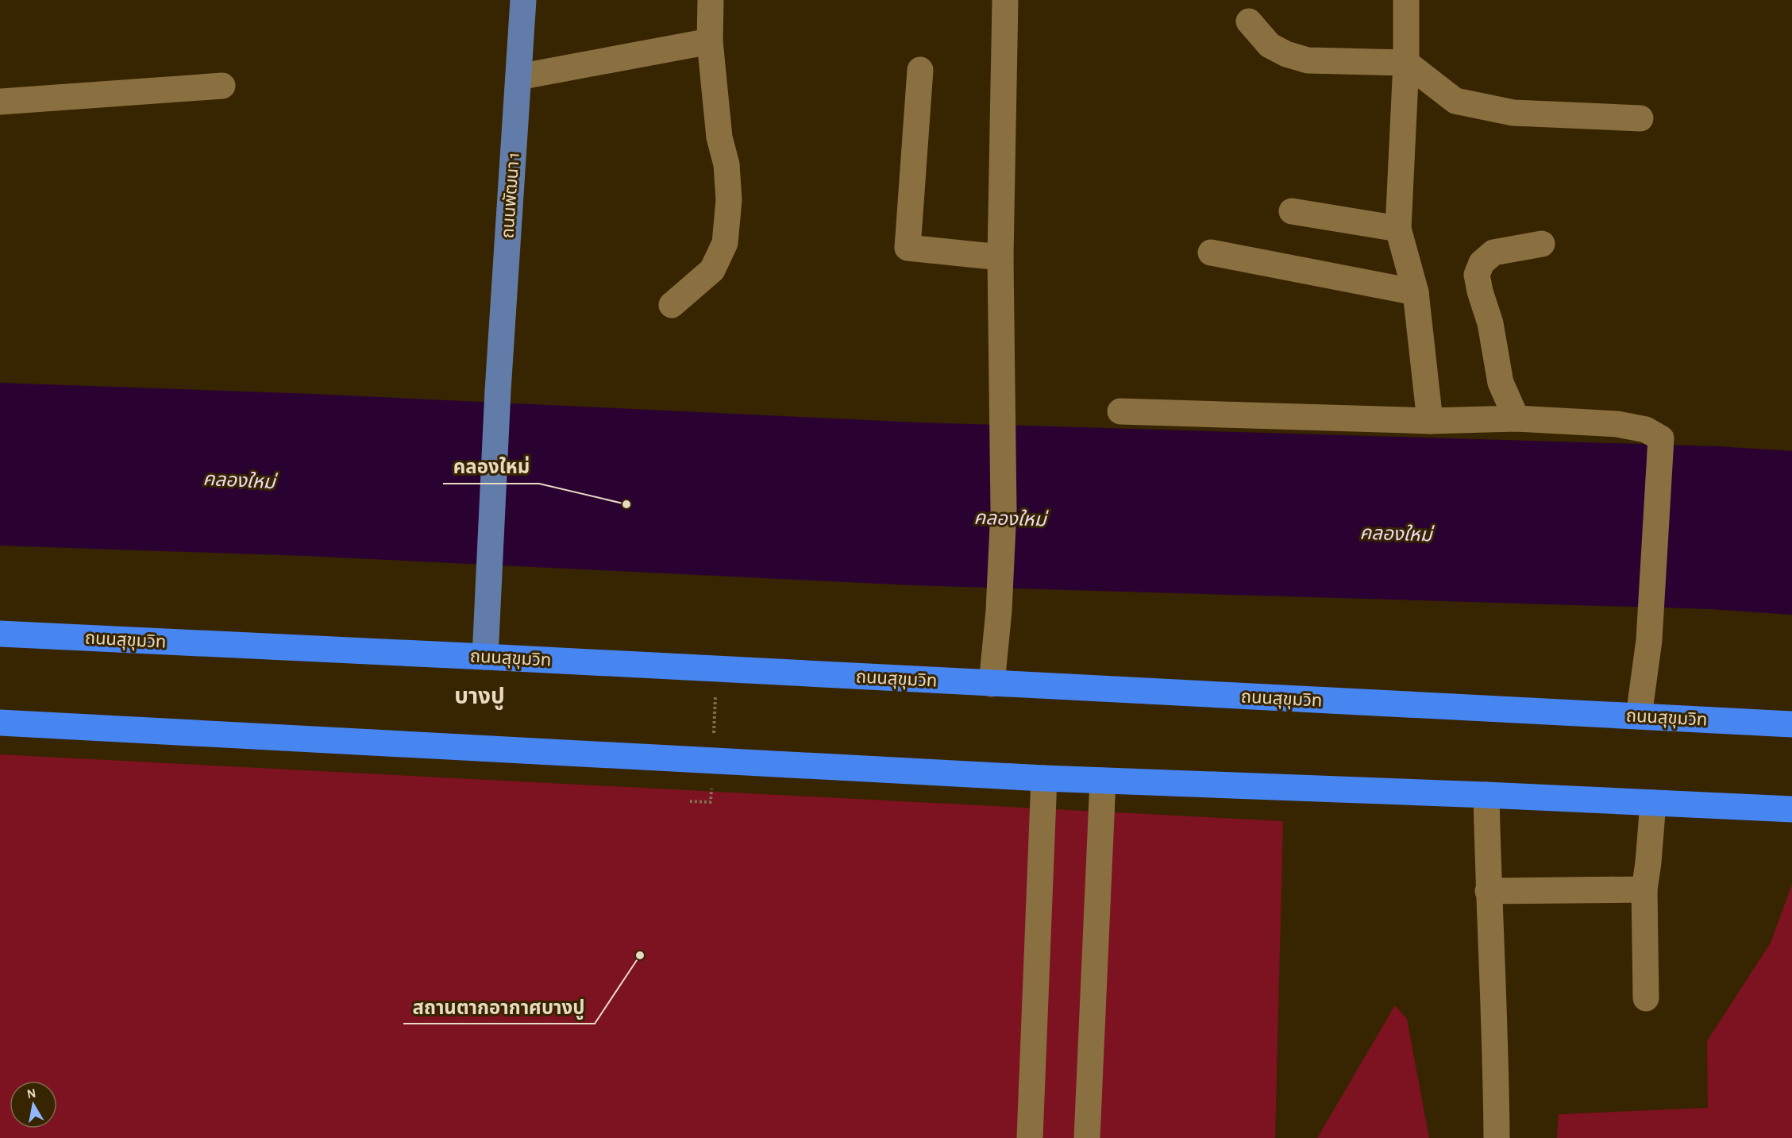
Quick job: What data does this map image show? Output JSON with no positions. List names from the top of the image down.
{
  "streets": {
    "highway": ["ถนนสุขุมวิท"],
    "main road": ["ถนนพัฒนา 1"]
  },
  "crossings": [
    ["ถนนพัฒนา 1", "ถนนสุขุมวิท"]
  ],
  "districts": ["บางปู"],
  "water": ["คลองใหม่"],
  "places": ["คลองใหม่", "สถานตากอากาศบางปู"],
  "north": "top"
}
